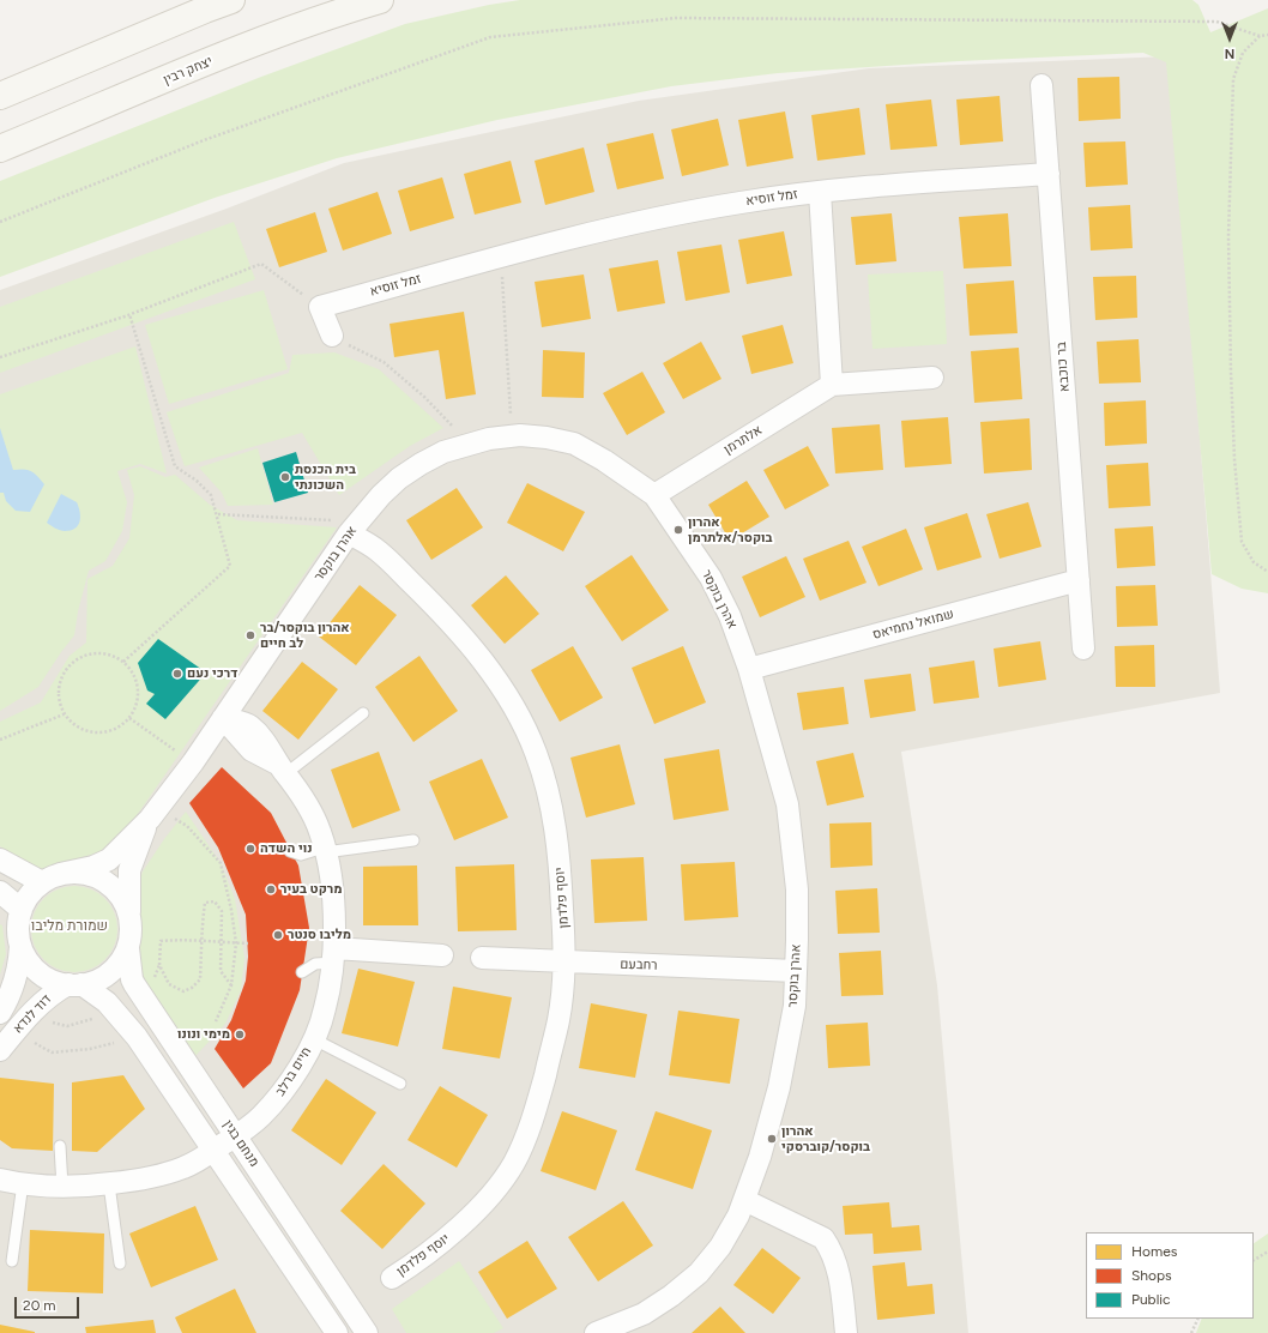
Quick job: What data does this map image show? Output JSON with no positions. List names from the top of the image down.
{
  "streets": {
    "main road": ["יצחק רבין"],
    "street": [
      "זמל זוסיא",
      "בר כוכבא",
      "אלתרמן",
      "אהרן בוקסר",
      "שמואל נחמיאס",
      "יוסף פלדמן",
      "רחבעם",
      "דוד לנדא",
      "חיים ברלב",
      "מנחם בגין"
    ]
  },
  "crossings": [
    ["זמל זוסיא", "בר כוכבא"],
    ["בר כוכבא", "שמואל נחמיאס"],
    ["אלתרמן", "אהרן בוקסר"],
    ["אהרן בוקסר", "שמואל נחמיאס"],
    ["אהרן בוקסר", "יוסף פלדמן"],
    ["אהרן בוקסר", "רחבעם"],
    ["אהרן בוקסר", "דוד לנדא"],
    ["אהרן בוקסר", "חיים ברלב"],
    ["אהרן בוקסר", "מנחם בגין"],
    ["יוסף פלדמן", "רחבעם"],
    ["דוד לנדא", "מנחם בגין"],
    ["חיים ברלב", "מנחם בגין"]
  ],
  "districts": ["שמורת מליבו"],
  "places": [
    "בית הכנסת השכונתי",
    "אהרון בוקסר/אלתרמן",
    "אהרון בוקסר/בר לב חיים",
    "דרכי נעם",
    "נוי השדה",
    "מרקט בעיר",
    "מליבו סנטר",
    "מימי ונונו",
    "אהרון בוקסר/קוברסקי"
  ],
  "legend": ["Homes", "Shops", "Public"],
  "scale_bar": "20 m",
  "north": "bottom"
}
